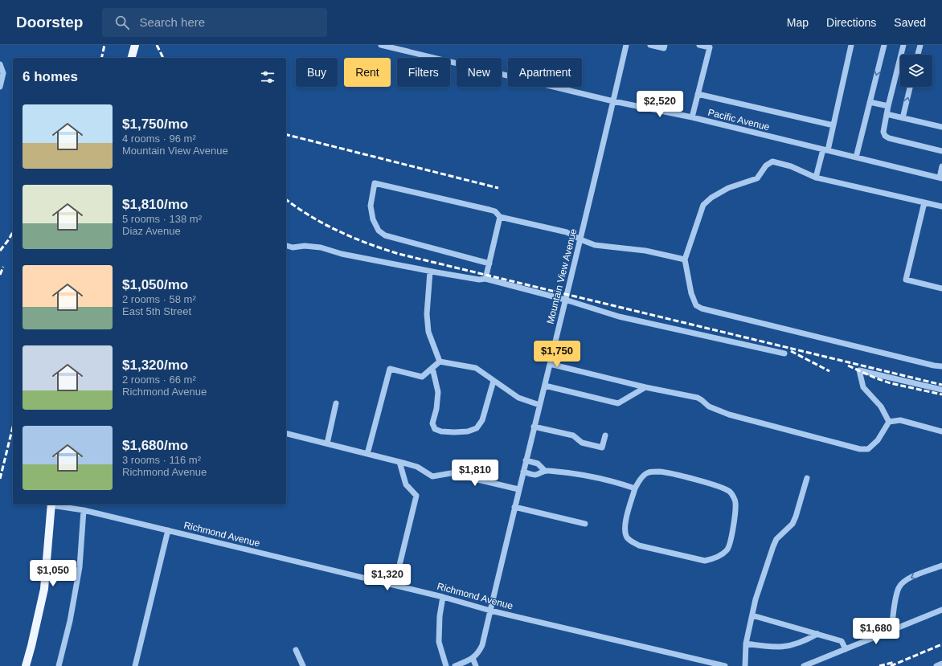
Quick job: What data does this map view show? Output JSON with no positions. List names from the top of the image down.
{
  "streets": {
    "street": ["Pacific Avenue", "Mountain View Avenue", "Richmond Avenue"]
  },
  "crossings": [
    ["Pacific Avenue", "Mountain View Avenue"],
    ["Mountain View Avenue", "Richmond Avenue"]
  ],
  "page": {
    "header": "Doorstep",
    "search": "Search here",
    "nav": ["Map", "Directions", "Saved"],
    "chip": [
      "Buy",
      "Rent",
      "Filters",
      "New",
      "Apartment"
    ],
    "heading": "6 homes",
    "price": [
      "$2,520",
      "$1,750",
      "$1,810",
      "$1,050",
      "$1,320",
      "$1,680"
    ],
    "list": [
      {
        "name": "$1,750/mo",
        "note": "4 rooms · 96 m² · Mountain View Avenue"
      },
      {
        "name": "$1,810/mo",
        "note": "5 rooms · 138 m² · Diaz Avenue"
      },
      {
        "name": "$1,050/mo",
        "note": "2 rooms · 58 m² · East 5th Street"
      },
      {
        "name": "$1,320/mo",
        "note": "2 rooms · 66 m² · Richmond Avenue"
      },
      {
        "name": "$1,680/mo",
        "note": "3 rooms · 116 m² · Richmond Avenue"
      }
    ]
  }
}
